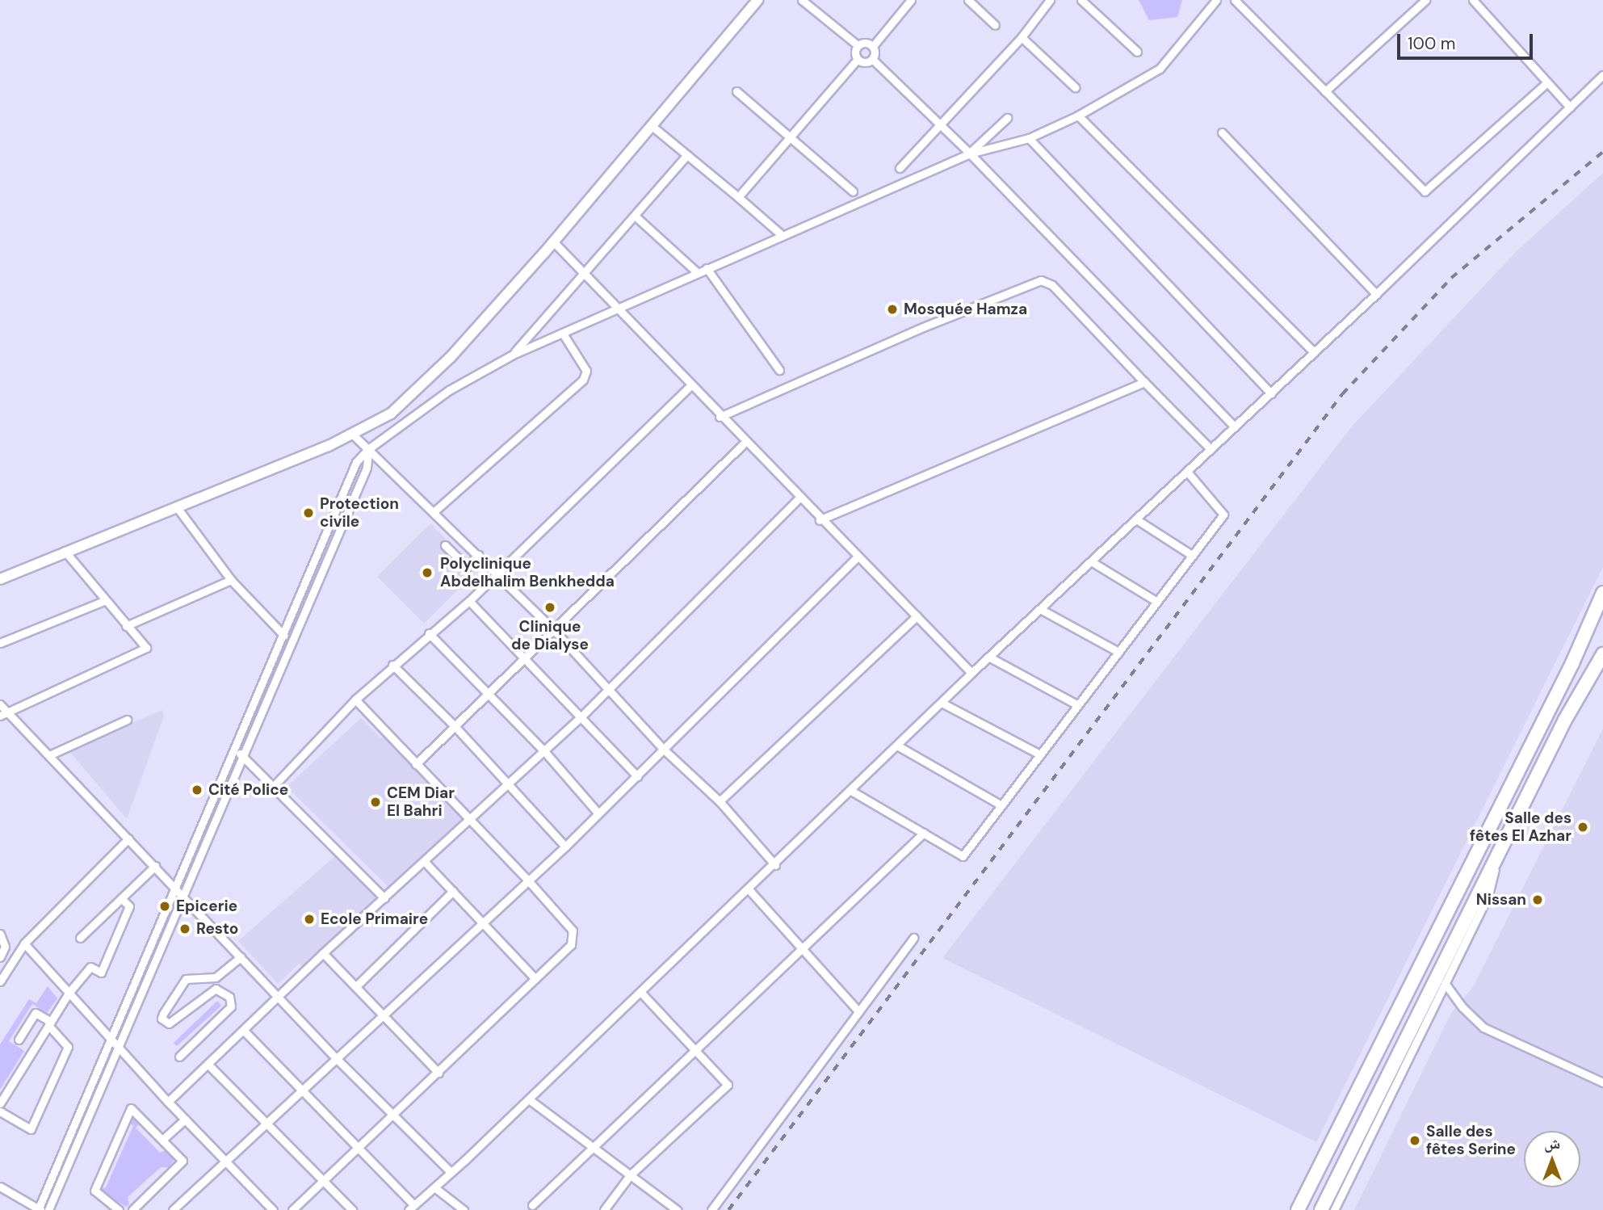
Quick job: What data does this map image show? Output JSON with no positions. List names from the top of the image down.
{
  "places": [
    "Mosquée Hamza",
    "Protection civile",
    "Polyclinique Abdelhalim Benkhedda",
    "Clinique de Dialyse",
    "Cité Police",
    "CEM Diar El Bahri",
    "Salle des fêtes El Azhar",
    "Nissan",
    "Epicerie",
    "Ecole Primaire",
    "Resto",
    "Salle des fêtes Serine"
  ],
  "scale_bar": "100 m",
  "north": "top"
}
